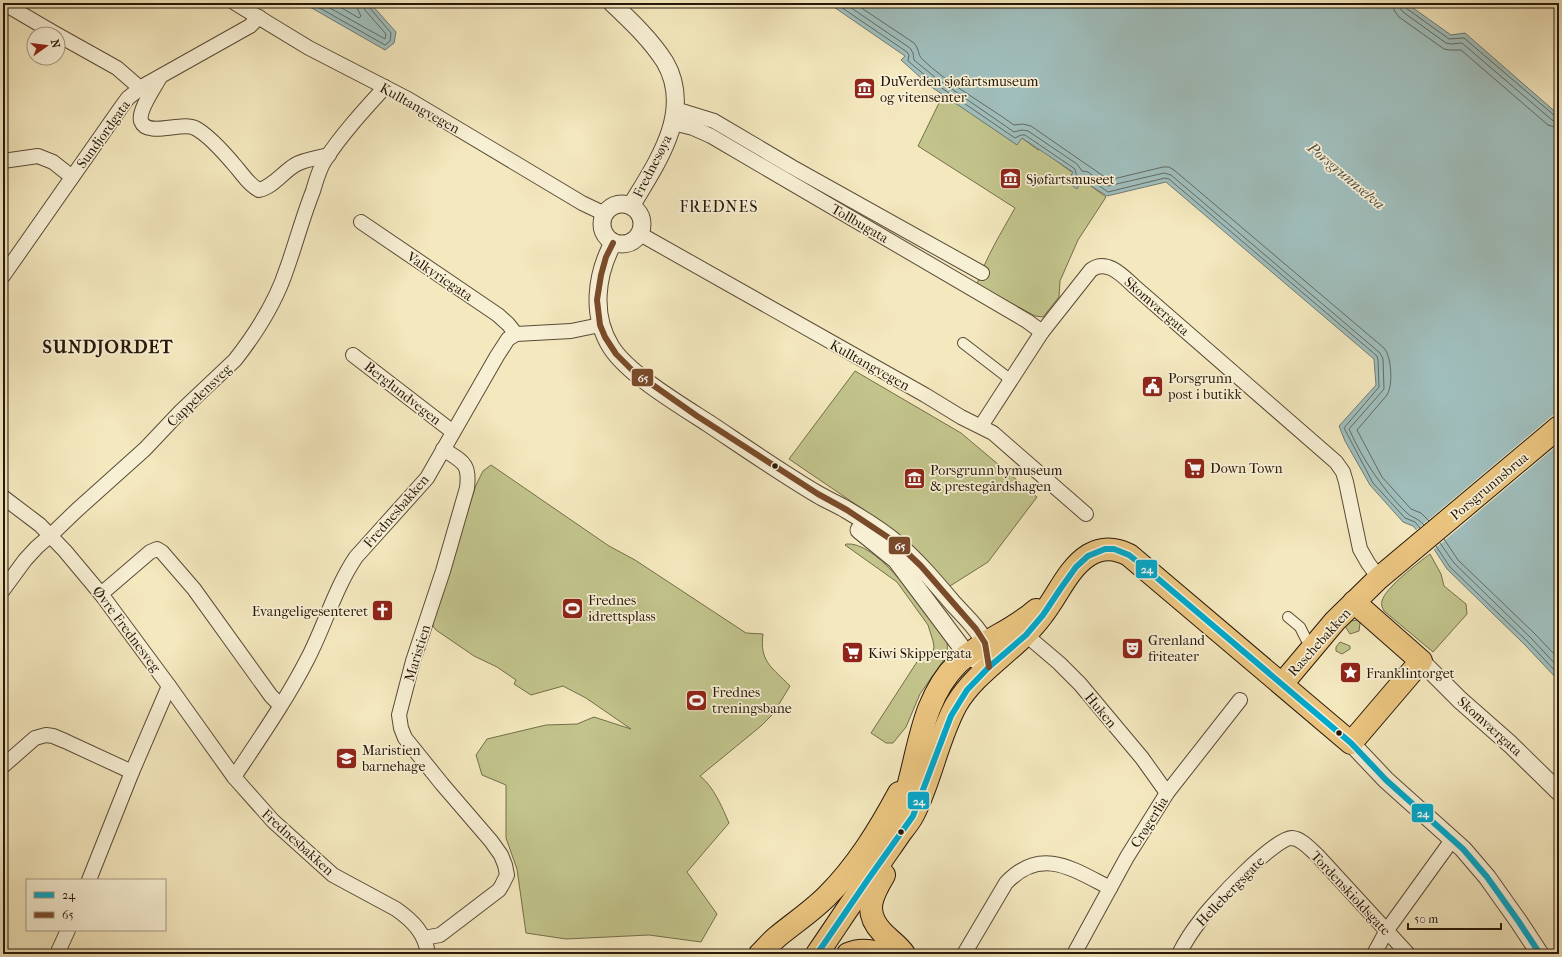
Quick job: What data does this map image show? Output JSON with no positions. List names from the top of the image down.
{
  "streets": {
    "main road": ["Skomværgata", "Porsgrunnsbrua", "Raschebakken"],
    "street": [
      "Kulltangvegen",
      "Sundjordgata",
      "Frednesøya",
      "Tollbugata",
      "Valkyriegata",
      "Berglundvegen",
      "Cappelensveg",
      "Frednesbakken",
      "Øvre Frednesveg",
      "Maristien",
      "Huken",
      "Crøgerlia",
      "Hellebergsgate",
      "Tordenskioldsgate"
    ]
  },
  "crossings": [
    ["Kulltangvegen", "Sundjordgata"],
    ["Kulltangvegen", "Frednesøya"],
    ["Kulltangvegen", "Skomværgata"],
    ["Kulltangvegen", "Cappelensveg"],
    ["Frednesøya", "Tollbugata"],
    ["Tollbugata", "Skomværgata"],
    ["Valkyriegata", "Frednesbakken"],
    ["Skomværgata", "Porsgrunnsbrua"],
    ["Skomværgata", "Raschebakken"],
    ["Berglundvegen", "Frednesbakken"],
    ["Cappelensveg", "Øvre Frednesveg"],
    ["Porsgrunnsbrua", "Raschebakken"],
    ["Frednesbakken", "Øvre Frednesveg"],
    ["Frednesbakken", "Maristien"],
    ["Raschebakken", "Huken"],
    ["Huken", "Crøgerlia"],
    ["Hellebergsgate", "Tordenskioldsgate"]
  ],
  "districts": ["FREDNES", "SUNDJORDET"],
  "water": ["Porsgrunnselva"],
  "places": {
    "museum": ["DuVerden sjøfartsmuseum og vitensenter", "Sjøfartsmuseet", "Porsgrunn bymuseum & prestegårdshagen"],
    "public building": ["Porsgrunn post i butikk"],
    "supermarket": ["Down Town", "Kiwi Skippergata"],
    "sports": ["Frednes idrettsplass", "Frednes treningsbane"],
    "church": ["Evangeligesenteret"],
    "theatre": ["Grenland friteater"],
    "place": ["Franklintorget"],
    "school or university": ["Maristien barnehage"]
  },
  "lines": ["transit line 65", "transit line 24"],
  "legend": ["24", "65"],
  "scale_bar": "50 m",
  "north": "right"
}
